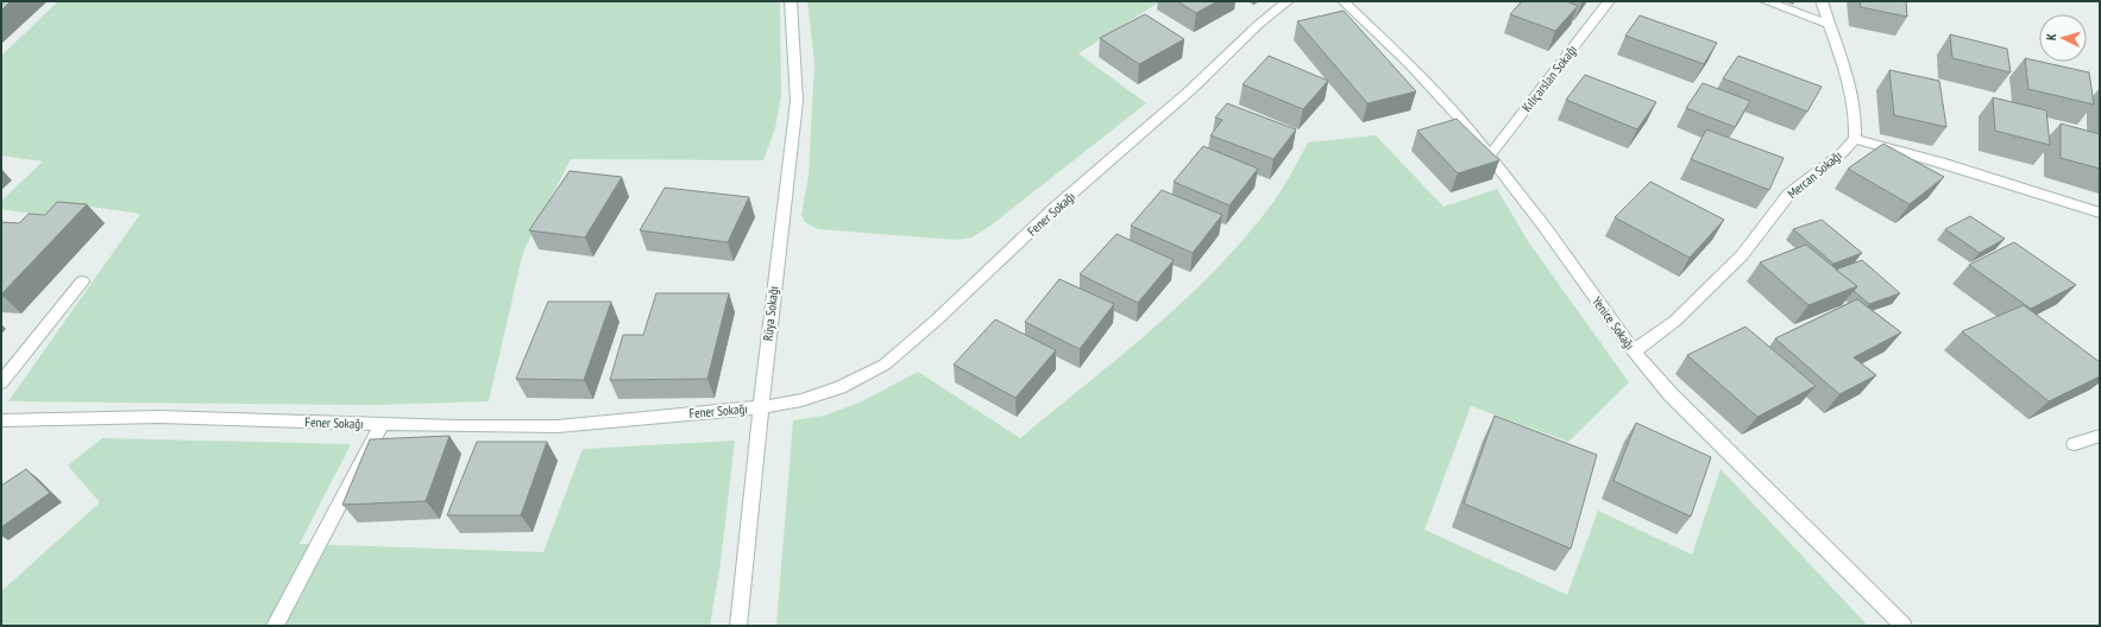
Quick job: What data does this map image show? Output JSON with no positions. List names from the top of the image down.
{
  "streets": {
    "street": [
      "Kılıçarslan Sokağı",
      "Mercan Sokağı",
      "Fener Sokağı",
      "Rüya Sokağı",
      "Yenice Sokağı"
    ]
  },
  "crossings": [
    ["Kılıçarslan Sokağı", "Yenice Sokağı"],
    ["Mercan Sokağı", "Yenice Sokağı"],
    ["Fener Sokağı", "Rüya Sokağı"]
  ],
  "north": "left"
}
